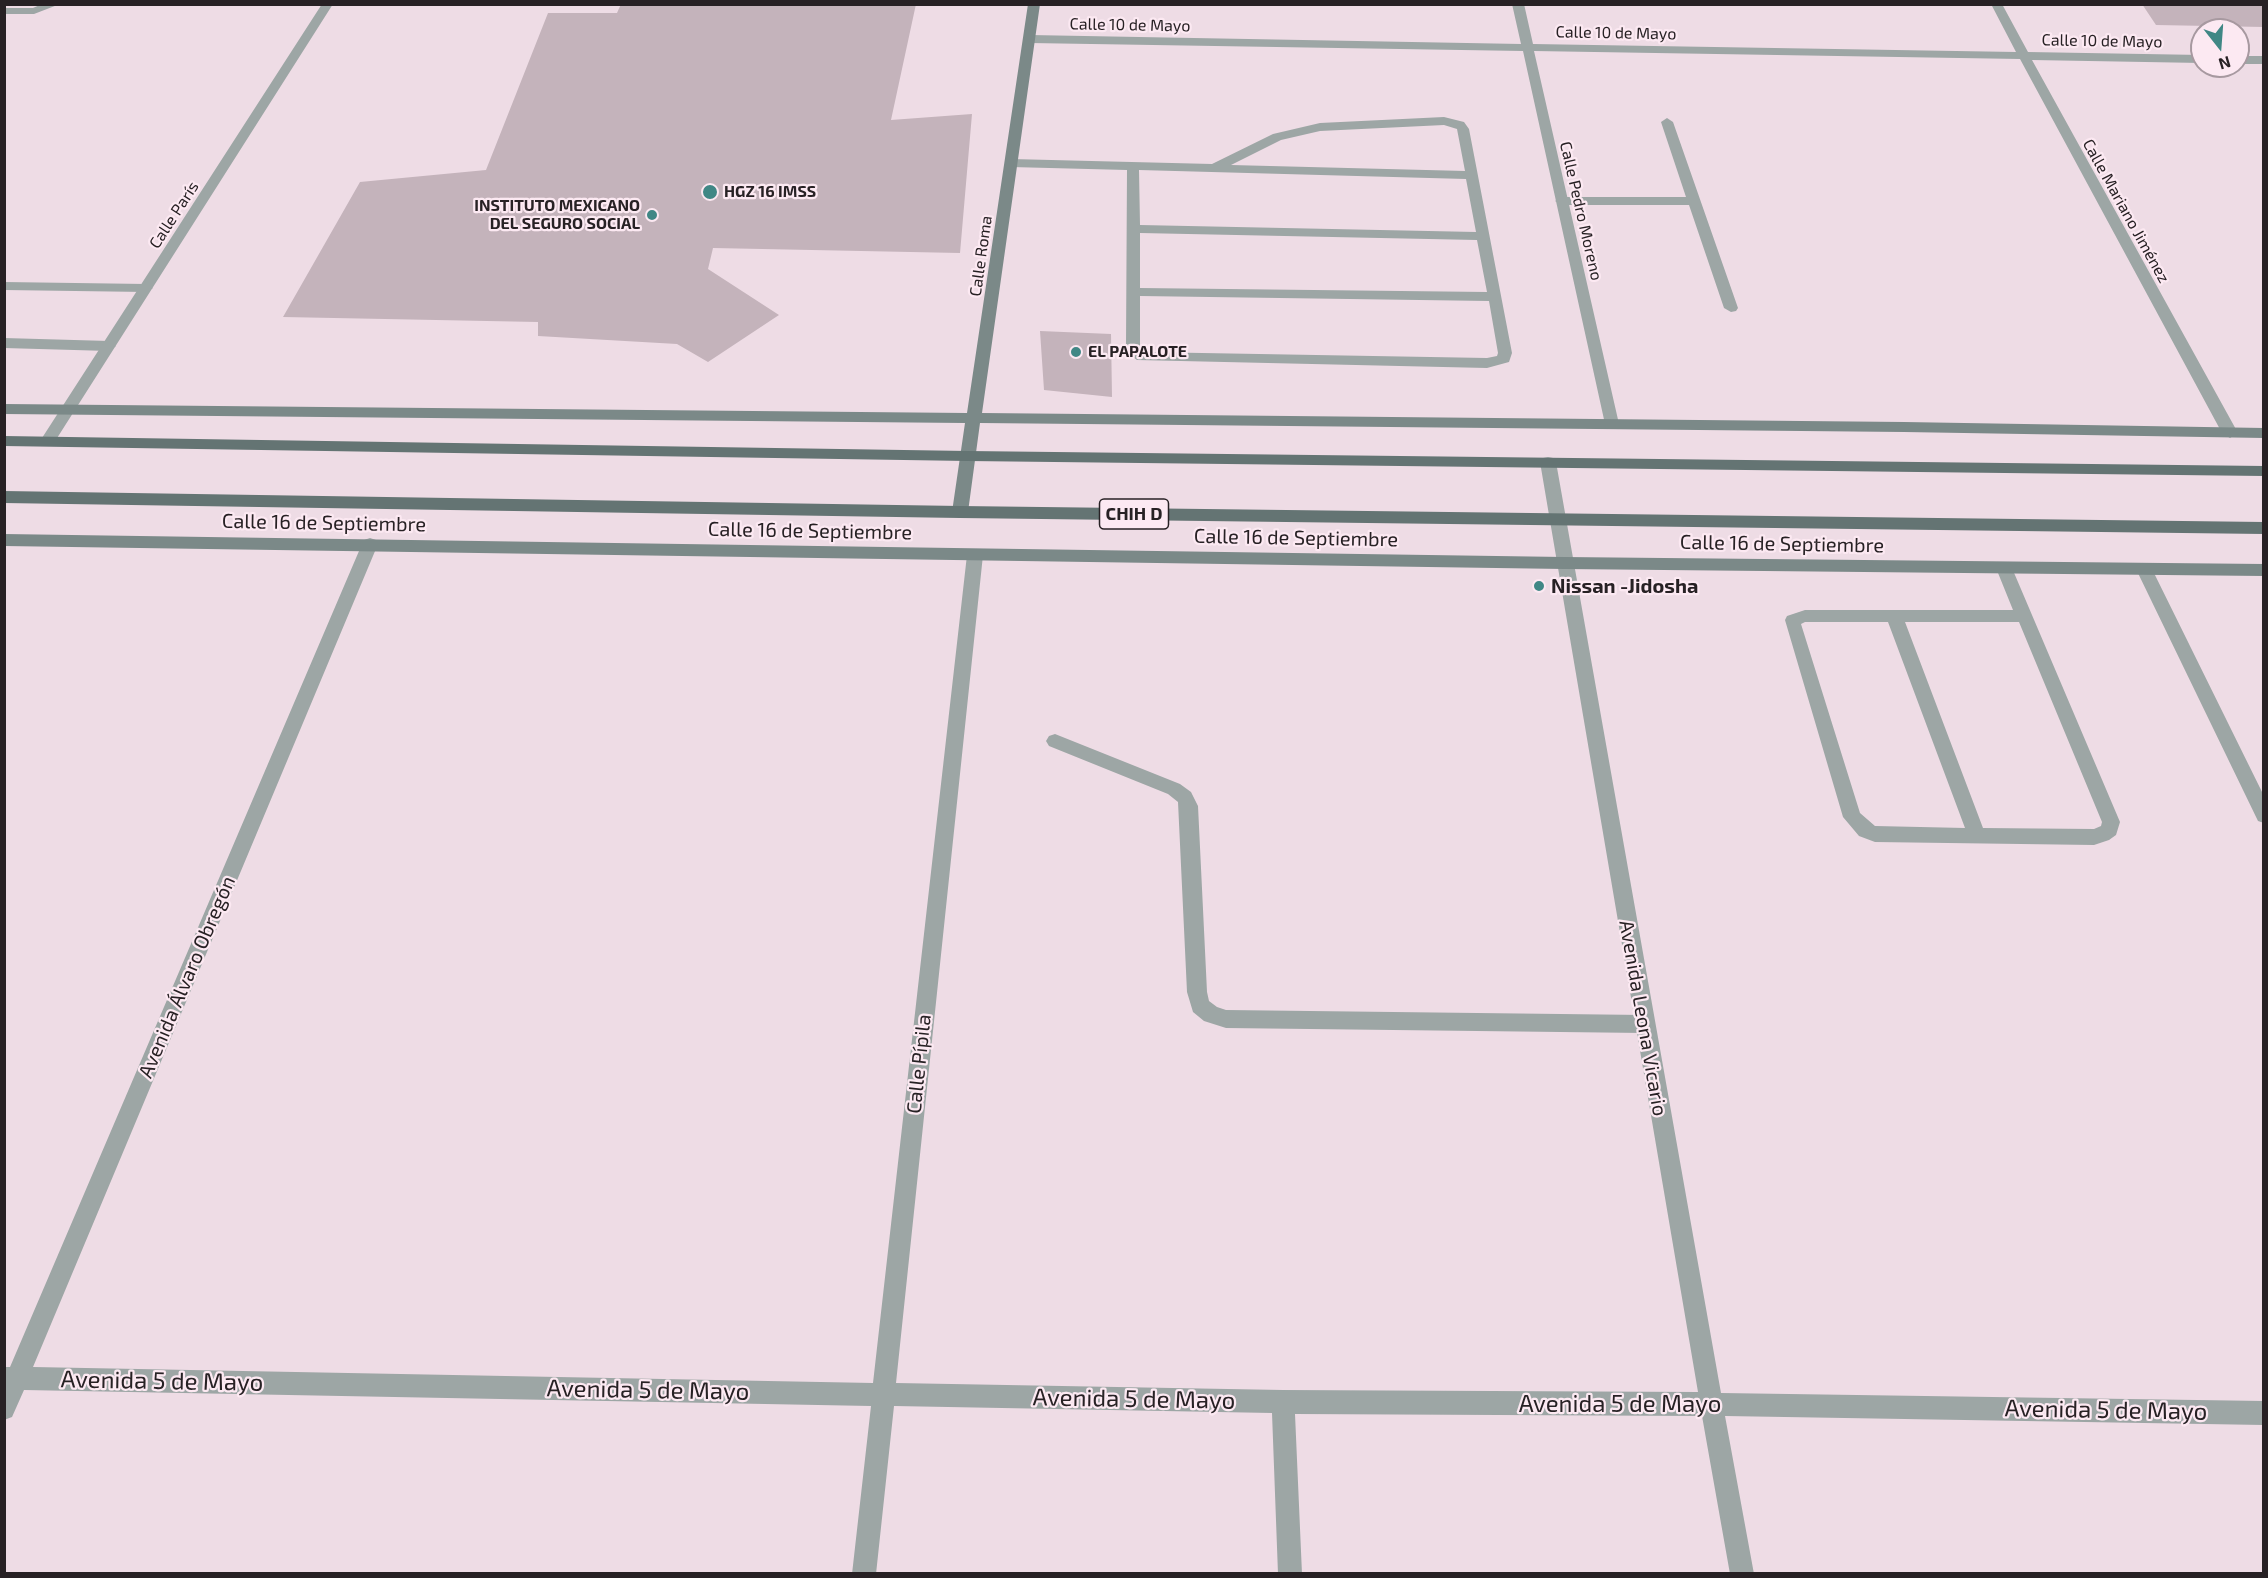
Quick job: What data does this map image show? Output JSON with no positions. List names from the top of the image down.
{
  "streets": {
    "main road": ["CHIH D", "Calle 16 de Septiembre"],
    "street": [
      "Calle 10 de Mayo",
      "Calle Pedro Moreno",
      "Calle Mariano Jiménez",
      "Calle París",
      "Calle Roma",
      "Avenida Álvaro Obregón",
      "Avenida Leona Vicario",
      "Calle Pípila",
      "Avenida 5 de Mayo"
    ]
  },
  "crossings": [
    ["Calle 10 de Mayo", "Calle Pedro Moreno"],
    ["Calle 10 de Mayo", "Calle Mariano Jiménez"],
    ["Calle 10 de Mayo", "Calle Roma"],
    ["Calle Roma", "Calle 16 de Septiembre"],
    ["Calle 16 de Septiembre", "Avenida Álvaro Obregón"],
    ["Calle 16 de Septiembre", "Avenida Leona Vicario"],
    ["Calle 16 de Septiembre", "Calle Pípila"],
    ["Avenida Álvaro Obregón", "Avenida 5 de Mayo"],
    ["Avenida Leona Vicario", "Avenida 5 de Mayo"],
    ["Calle Pípila", "Avenida 5 de Mayo"]
  ],
  "places": [
    "HGZ 16 IMSS",
    "INSTITUTO MEXICANO DEL SEGURO SOCIAL",
    "EL PAPALOTE",
    "Nissan -Jidosha"
  ],
  "north": "bottom"
}
